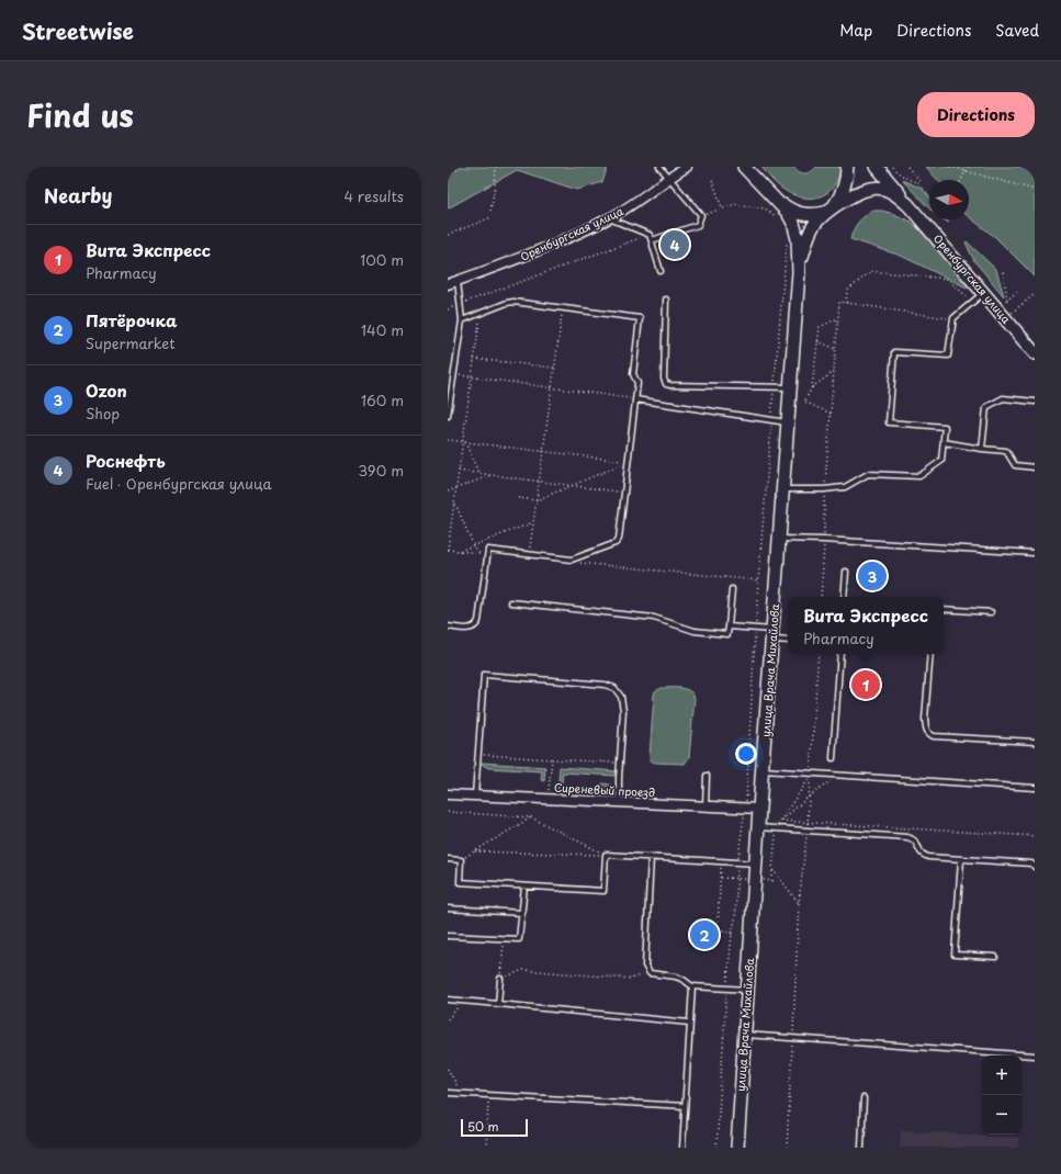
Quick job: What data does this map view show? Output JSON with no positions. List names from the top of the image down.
{
  "streets": {
    "main road": ["Оренбургская улица", "улица Врача Михайлова"],
    "street": ["Сиреневый проезд"]
  },
  "crossings": [
    ["Оренбургская улица", "улица Врача Михайлова"],
    ["улица Врача Михайлова", "Сиреневый проезд"]
  ],
  "scale_bar": "50 m",
  "north": "right",
  "page": {
    "header": "Streetwise",
    "nav": ["Map", "Directions", "Saved"],
    "title": "Find us",
    "buttons": "Directions",
    "heading": ["Nearby", "4 results"],
    "list": [
      {
        "mark": "1",
        "name": "Вита Экспресс",
        "note": "Pharmacy",
        "value": "100 m"
      },
      {
        "mark": "2",
        "name": "Пятёрочка",
        "note": "Supermarket",
        "value": "140 m"
      },
      {
        "mark": "3",
        "name": "Ozon",
        "note": "Shop",
        "value": "160 m"
      },
      {
        "mark": "4",
        "name": "Роснефть",
        "note": "Fuel · Оренбургская улица",
        "value": "390 m"
      }
    ],
    "pins": [
      "4",
      "3",
      "1",
      "2"
    ],
    "popup": ["Вита Экспресс", "Pharmacy"],
    "map_buttons": ["+", "−"],
    "scale": "50 m"
  }
}
